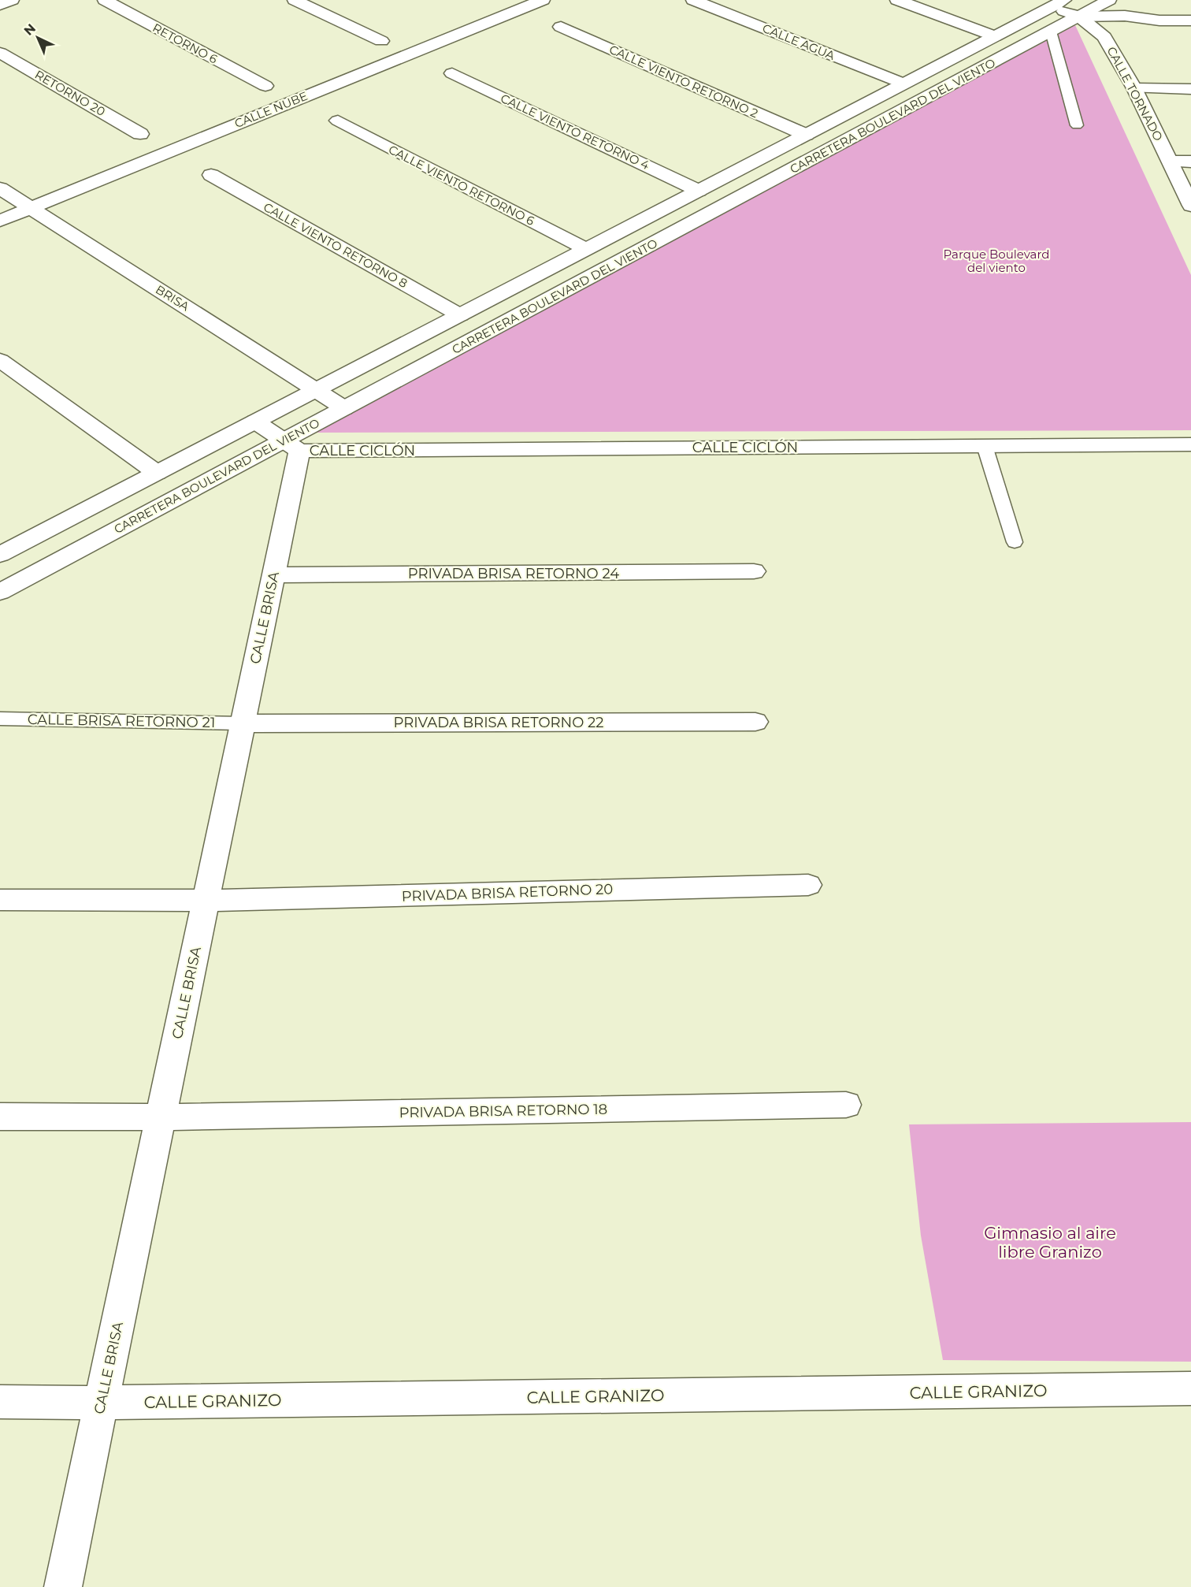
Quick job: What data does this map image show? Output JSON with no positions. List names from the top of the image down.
{
  "streets": {
    "street": [
      "CALLE AGUA",
      "RETORNO 6",
      "CALLE VIENTO RETORNO 2",
      "RETORNO 20",
      "CALLE TORNADO",
      "CALLE NUBE",
      "CARRETERA BOULEVARD DEL VIENTO",
      "CALLE VIENTO RETORNO 4",
      "CALLE VIENTO RETORNO 6",
      "CALLE VIENTO RETORNO 8",
      "BRISA",
      "CALLE CICLÓN",
      "PRIVADA BRISA RETORNO 24",
      "CALLE BRISA",
      "PRIVADA BRISA RETORNO 22",
      "PRIVADA BRISA RETORNO 20",
      "PRIVADA BRISA RETORNO 18",
      "CALLE GRANIZO"
    ],
    "lane": ["CALLE BRISA RETORNO 21"]
  },
  "crossings": [
    ["CALLE AGUA", "CARRETERA BOULEVARD DEL VIENTO"],
    ["CALLE VIENTO RETORNO 2", "CARRETERA BOULEVARD DEL VIENTO"],
    ["CALLE TORNADO", "CARRETERA BOULEVARD DEL VIENTO"],
    ["CALLE NUBE", "BRISA"],
    ["CARRETERA BOULEVARD DEL VIENTO", "CALLE VIENTO RETORNO 4"],
    ["CARRETERA BOULEVARD DEL VIENTO", "CALLE VIENTO RETORNO 6"],
    ["CARRETERA BOULEVARD DEL VIENTO", "CALLE VIENTO RETORNO 8"],
    ["CARRETERA BOULEVARD DEL VIENTO", "BRISA"],
    ["CARRETERA BOULEVARD DEL VIENTO", "CALLE CICLÓN"],
    ["CARRETERA BOULEVARD DEL VIENTO", "CALLE BRISA"],
    ["CALLE CICLÓN", "CALLE BRISA"],
    ["PRIVADA BRISA RETORNO 24", "CALLE BRISA"],
    ["CALLE BRISA", "CALLE BRISA RETORNO 21"],
    ["CALLE BRISA", "PRIVADA BRISA RETORNO 22"],
    ["CALLE BRISA", "PRIVADA BRISA RETORNO 20"],
    ["CALLE BRISA", "PRIVADA BRISA RETORNO 18"],
    ["CALLE BRISA", "CALLE GRANIZO"],
    ["CALLE BRISA RETORNO 21", "PRIVADA BRISA RETORNO 22"]
  ],
  "parks": ["Parque Boulevard del viento", "Gimnasio al aire libre Granizo"],
  "north": "top left"
}
